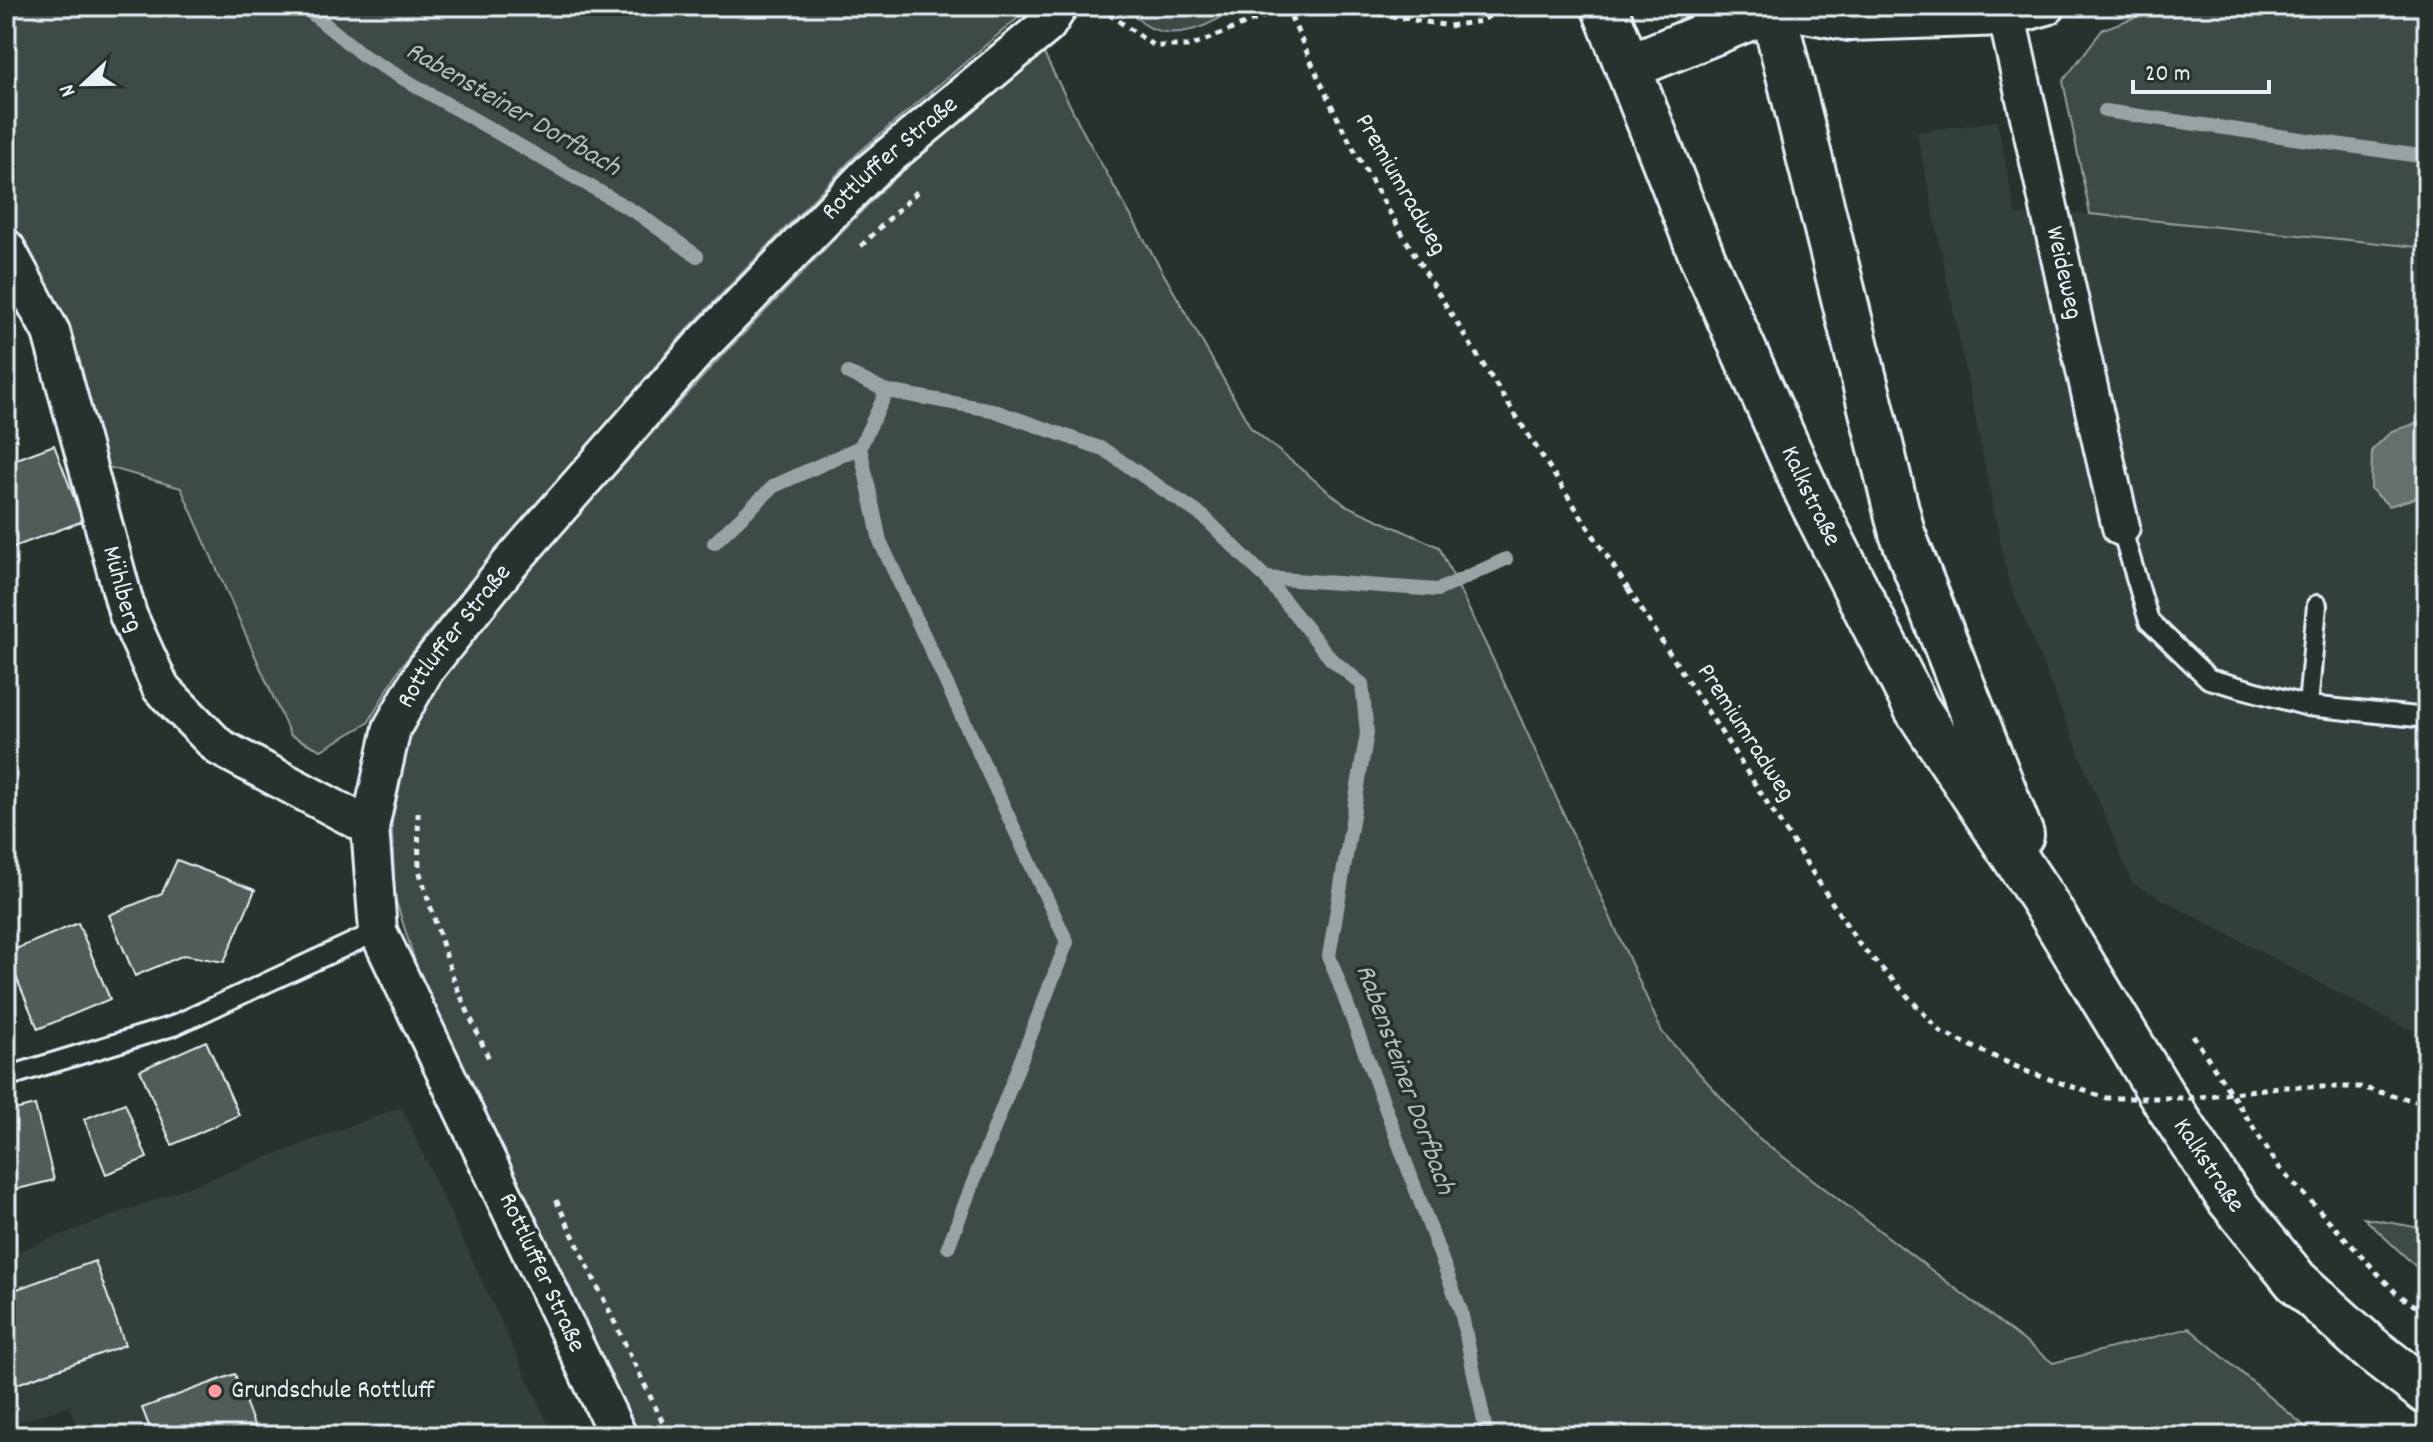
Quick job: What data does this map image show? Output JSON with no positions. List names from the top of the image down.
{
  "streets": {
    "main road": ["Kalkstraße"],
    "street": ["Rottluffer Straße", "Weideweg", "Mühlberg"],
    "path": ["Premiumradweg"]
  },
  "crossings": [
    ["Rottluffer Straße", "Mühlberg"]
  ],
  "water": ["Rabensteiner Dorfbach"],
  "places": ["Grundschule Rottluff"],
  "scale_bar": "20 m",
  "north": "left"
}
